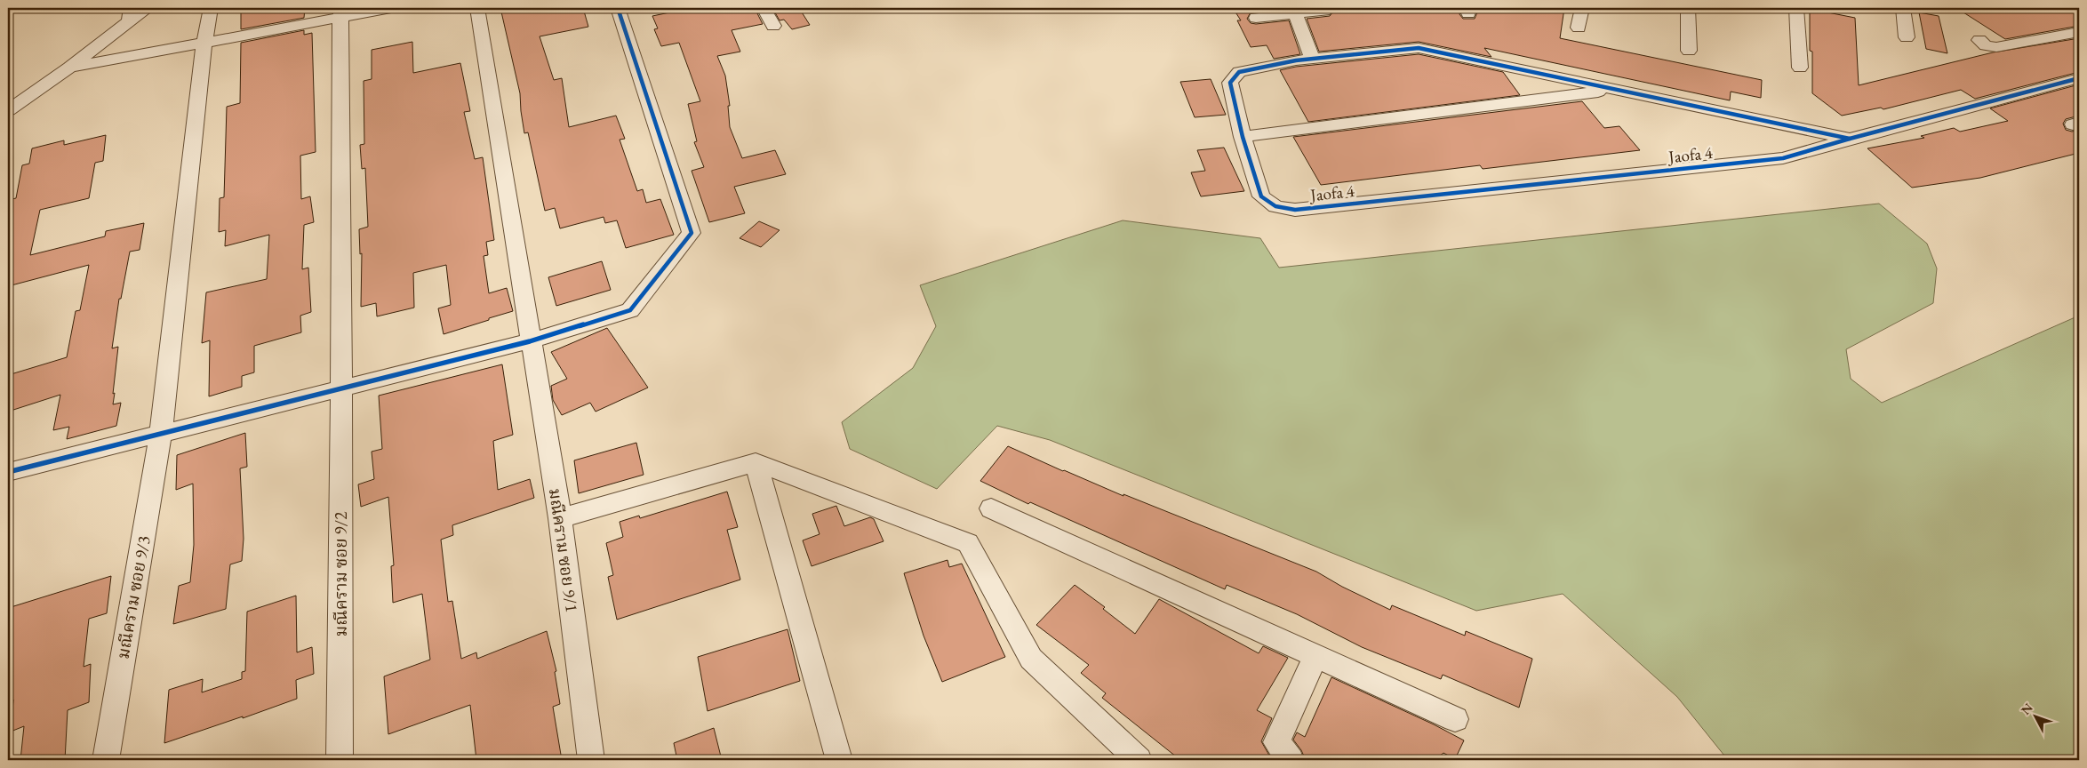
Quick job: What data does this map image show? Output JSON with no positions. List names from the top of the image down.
{
  "streets": {
    "street": [
      "Jaofa 4",
      "มณีคราม ซอย 9/1",
      "มณีคราม ซอย 9/2",
      "มณีคราม ซอย 9/3"
    ]
  },
  "north": "top left"
}
